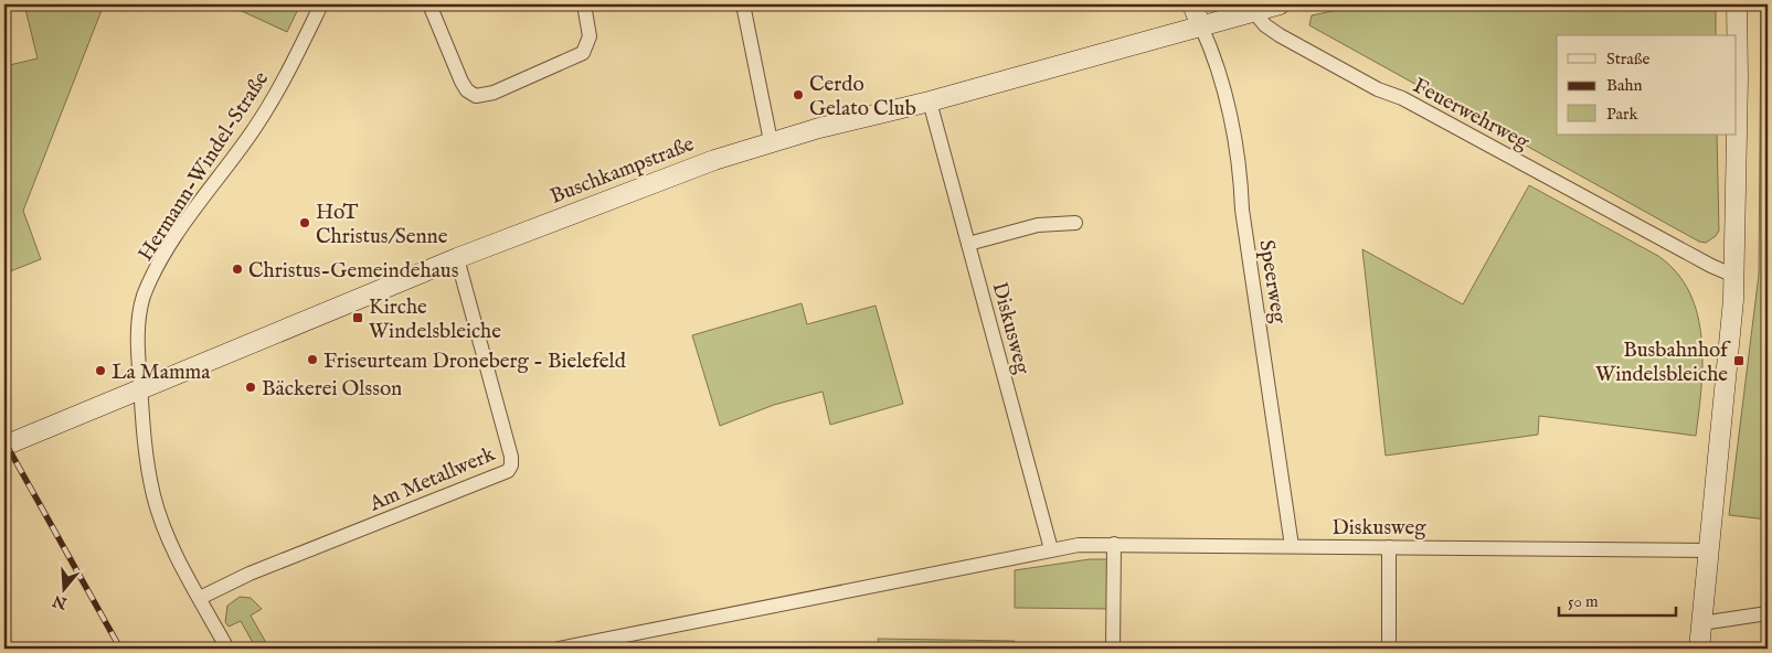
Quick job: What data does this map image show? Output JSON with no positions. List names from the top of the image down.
{
  "streets": {
    "main road": ["Buschkampstraße"],
    "street": [
      "Feuerwehrweg",
      "Hermann-Windel-Straße",
      "Speerweg",
      "Diskusweg",
      "Am Metallwerk"
    ]
  },
  "crossings": [
    ["Feuerwehrweg", "Buschkampstraße"],
    ["Hermann-Windel-Straße", "Buschkampstraße"],
    ["Buschkampstraße", "Speerweg"],
    ["Buschkampstraße", "Diskusweg"],
    ["Buschkampstraße", "Am Metallwerk"],
    ["Speerweg", "Diskusweg"]
  ],
  "places": {
    "other": [
      "Cerdo Gelato Club",
      "HoT Christus/Senne",
      "Christus-Gemeindehaus",
      "Friseurteam Droneberg - Bielefeld",
      "La Mamma",
      "Bäckerei Olsson"
    ],
    "transit": ["Kirche Windelsbleiche", "Busbahnhof Windelsbleiche"]
  },
  "legend": ["Straße", "Bahn", "Park"],
  "scale_bar": "50 m",
  "north": "bottom"
}
